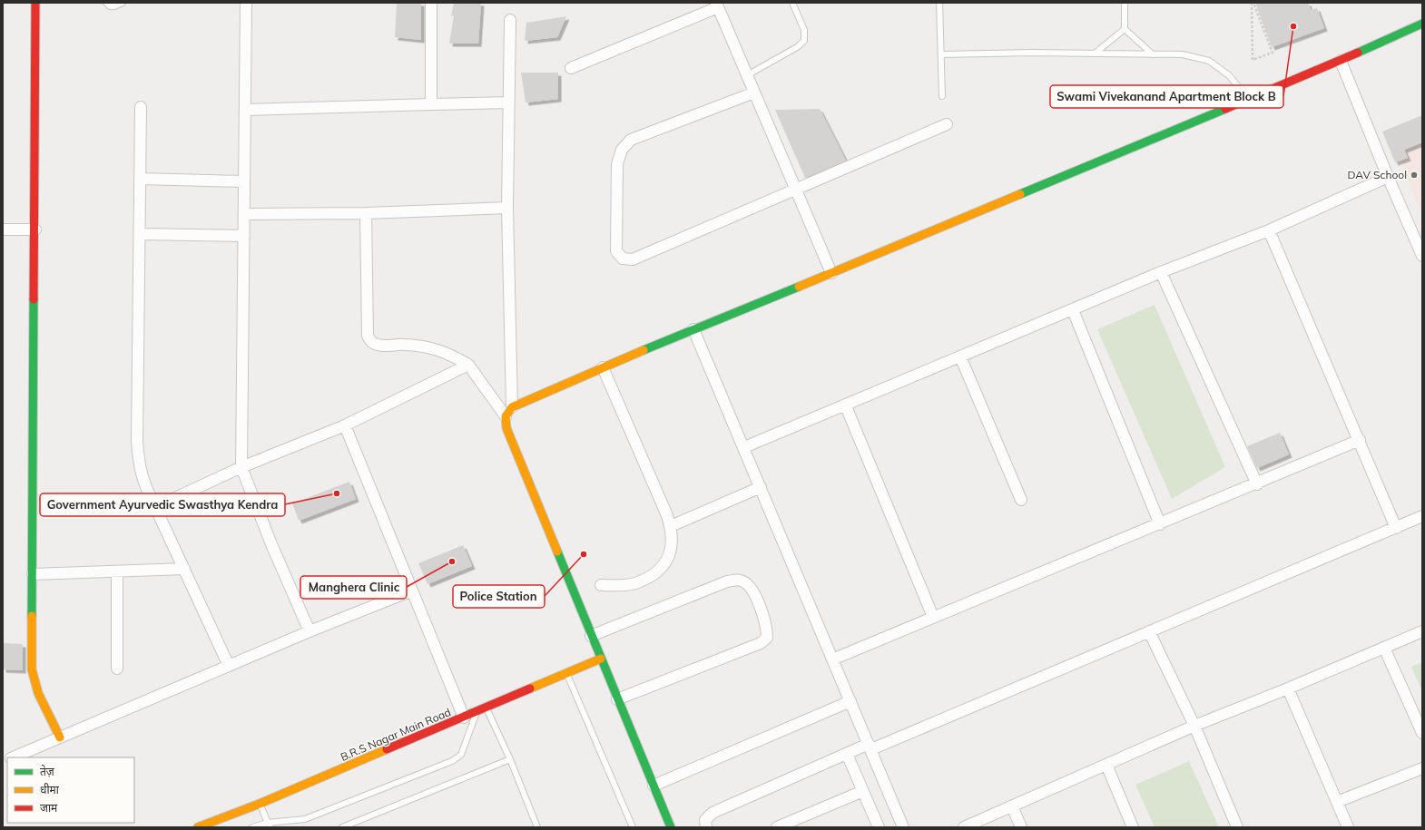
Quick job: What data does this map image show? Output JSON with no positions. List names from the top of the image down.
{
  "streets": {
    "street": ["B.R.S Nagar Main Road"]
  },
  "places": [
    "Swami Vivekanand Apartment Block B",
    "DAV School",
    "Government Ayurvedic Swasthya Kendra",
    "Police Station",
    "Manghera Clinic"
  ],
  "legend": ["तेज़", "धीमा", "जाम"]
}
